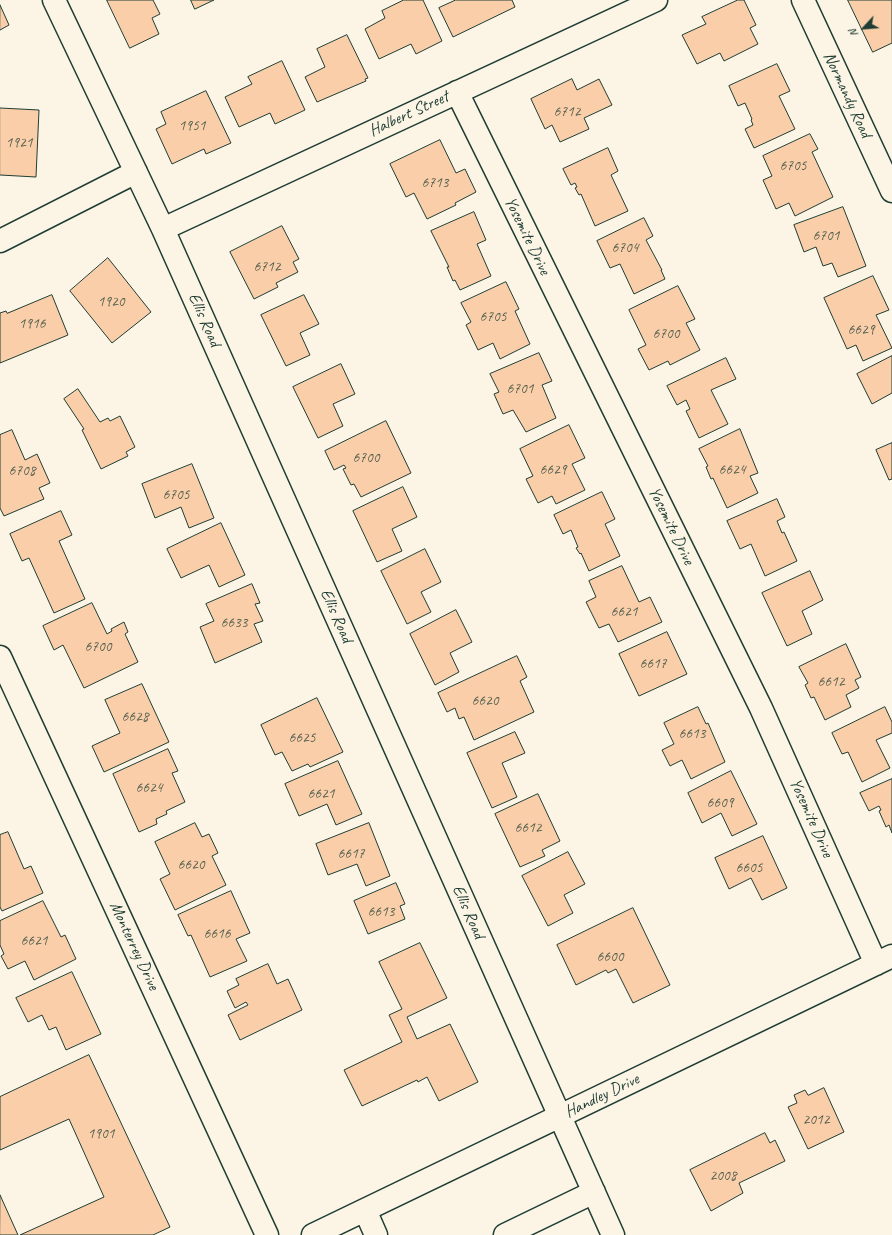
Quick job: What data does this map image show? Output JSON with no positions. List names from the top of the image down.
{
  "streets": {
    "street": [
      "Normandy Road",
      "Halbert Street",
      "Yosemite Drive",
      "Ellis Road",
      "Monterrey Drive",
      "Handley Drive"
    ]
  },
  "crossings": [
    ["Halbert Street", "Yosemite Drive"],
    ["Halbert Street", "Ellis Road"],
    ["Yosemite Drive", "Handley Drive"],
    ["Ellis Road", "Handley Drive"]
  ],
  "house_numbers": [
    "6712",
    "1951",
    "1921",
    "6705",
    "6713",
    "6701",
    "6704",
    "6712",
    "1920",
    "6705",
    "1916",
    "6629",
    "6700",
    "6701",
    "6700",
    "6629",
    "6624",
    "6708",
    "6705",
    "6621",
    "6633",
    "6700",
    "6617",
    "6612",
    "6620",
    "6628",
    "6613",
    "6625",
    "6624",
    "6621",
    "6609",
    "6612",
    "6617",
    "6620",
    "6605",
    "6613",
    "6616",
    "6621",
    "6600",
    "2012",
    "1901",
    "2008"
  ],
  "north": "bottom left"
}
